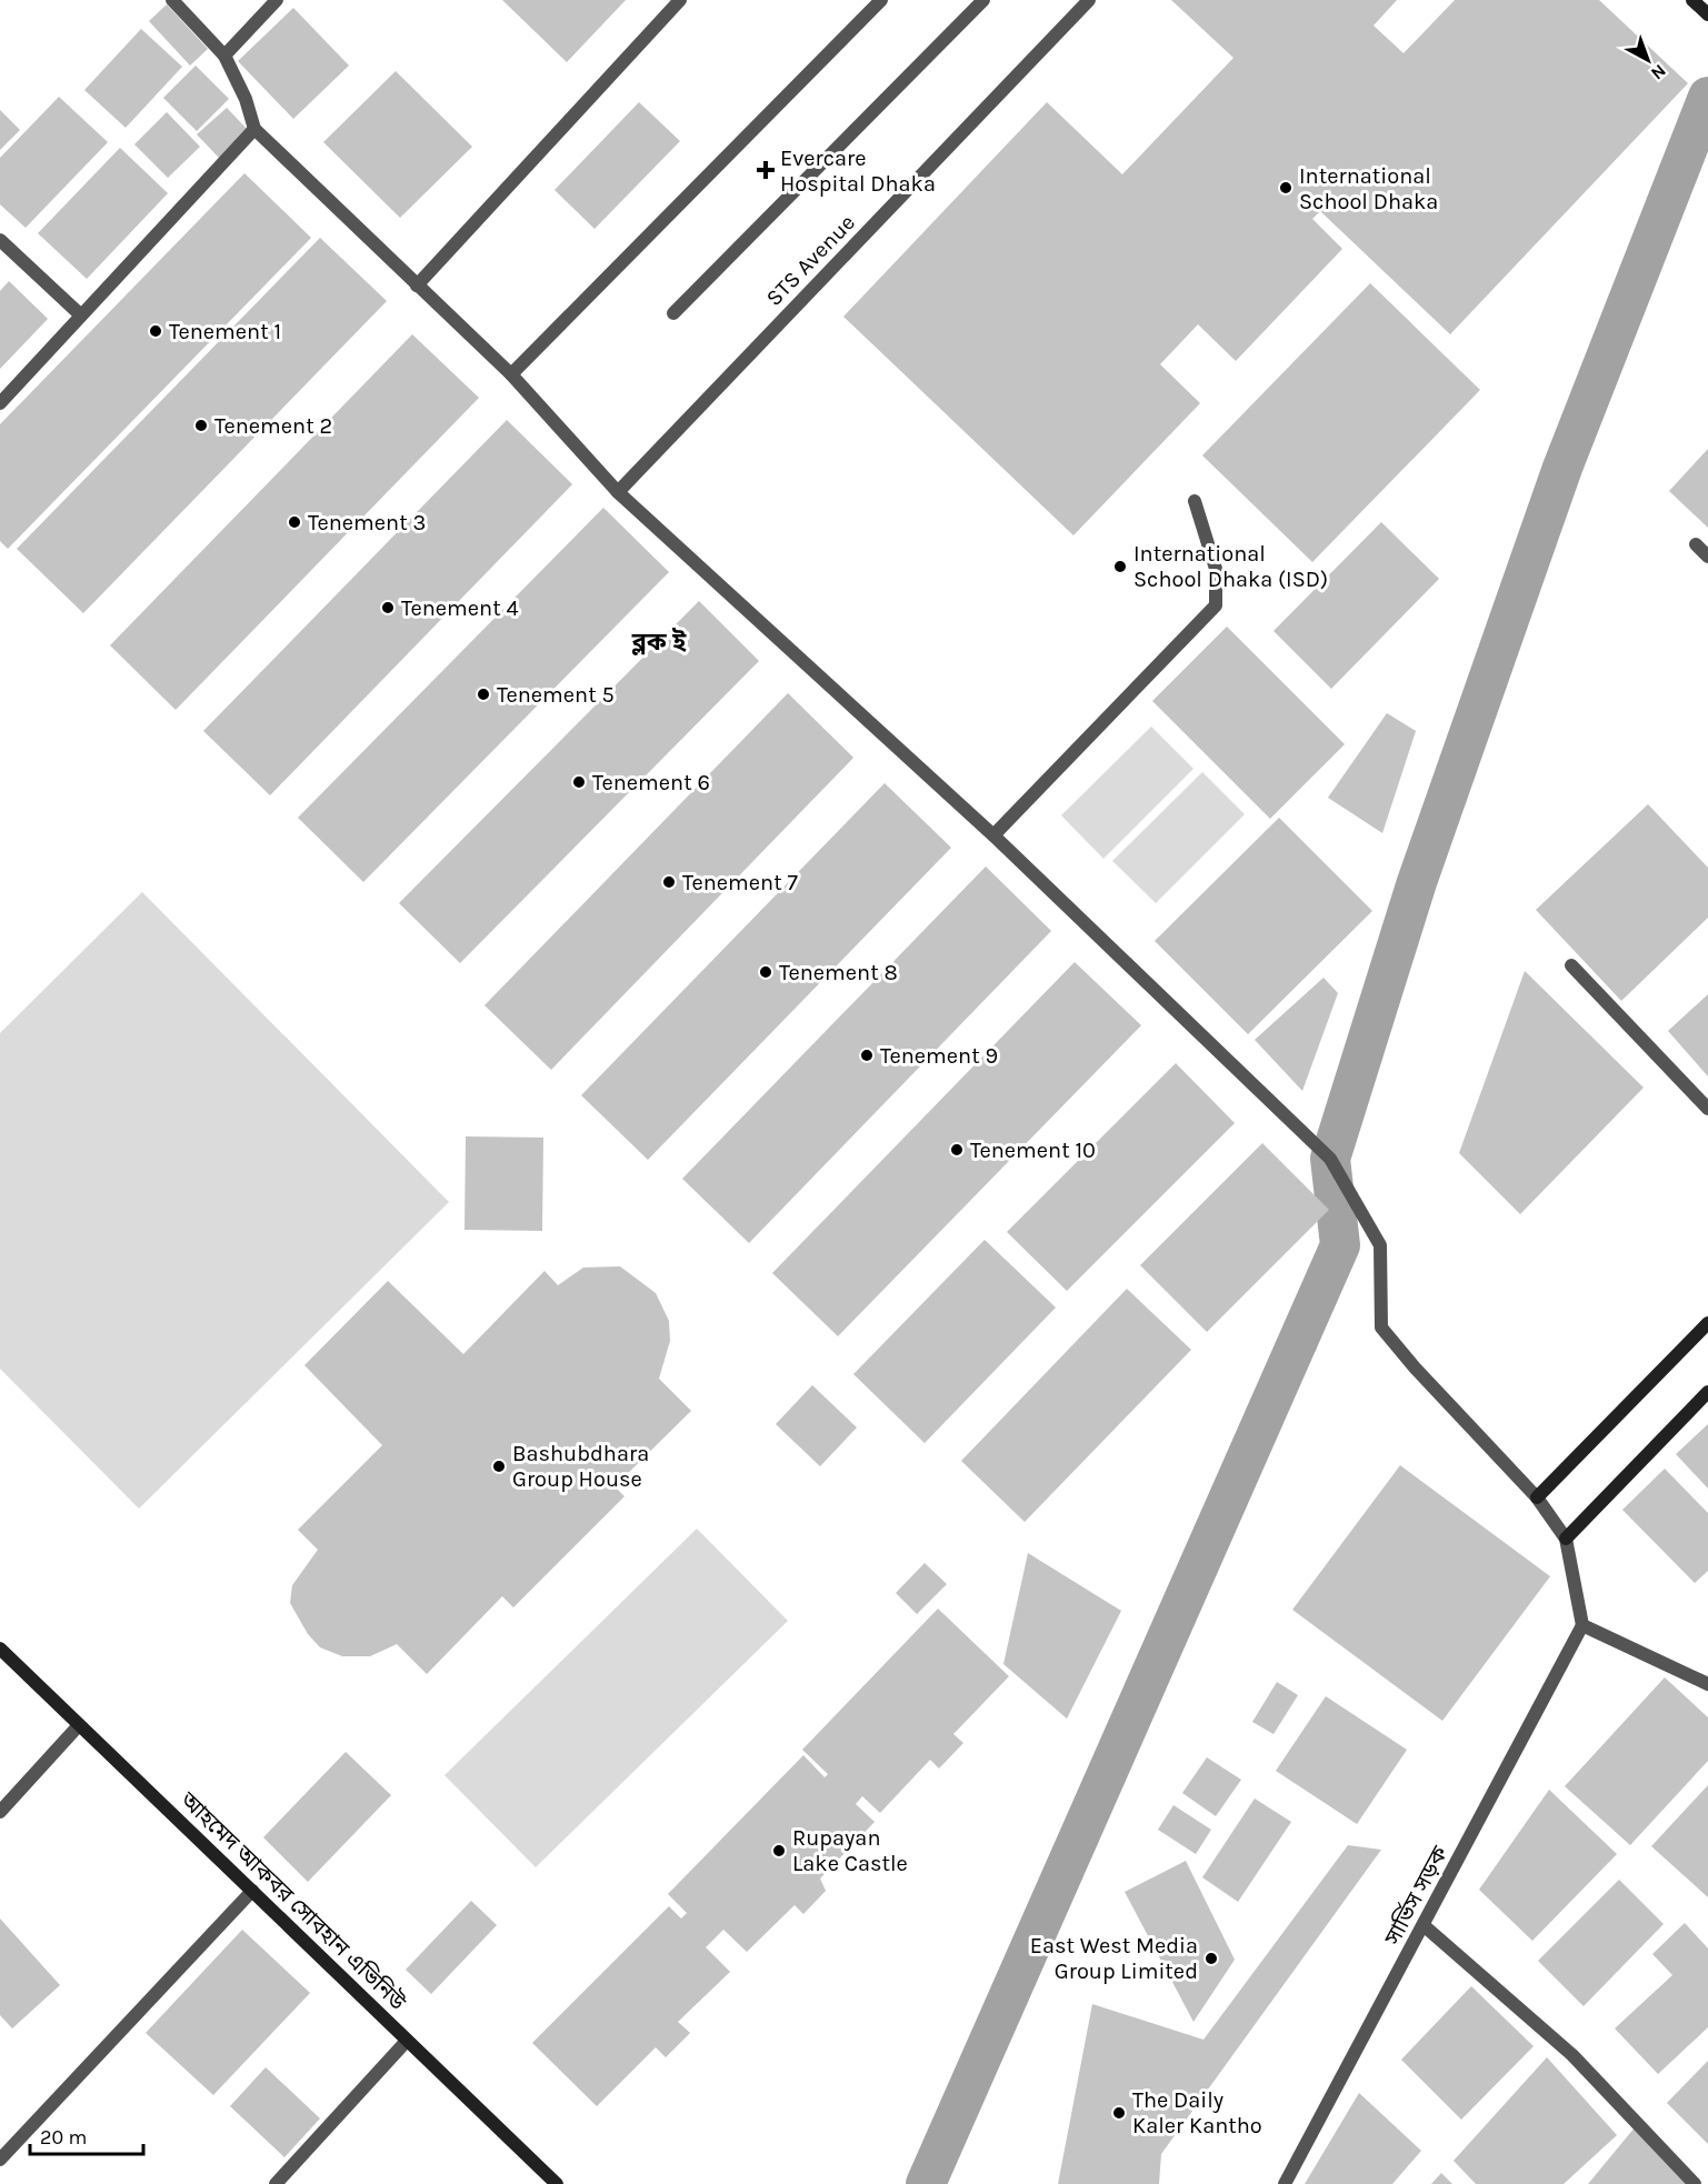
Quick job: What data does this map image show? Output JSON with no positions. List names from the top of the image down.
{
  "streets": {
    "street": ["STS Avenue", "সার্ভিস সড়ক", "আহমেদ আকবর সোবহান এভিনিউ"]
  },
  "districts": ["ব্লক ই"],
  "places": {
    "health": ["Evercare Hospital Dhaka"],
    "other": [
      "International School Dhaka",
      "Tenement 1",
      "Tenement 2",
      "Tenement 3",
      "International School Dhaka (ISD)",
      "Tenement 4",
      "Tenement 5",
      "Tenement 6",
      "Tenement 7",
      "Tenement 8",
      "Tenement 9",
      "Tenement 10",
      "Bashubdhara Group House",
      "Rupayan Lake Castle",
      "East West Media Group Limited",
      "The Daily Kaler Kantho"
    ]
  },
  "scale_bar": "20 m",
  "north": "bottom right"
}
